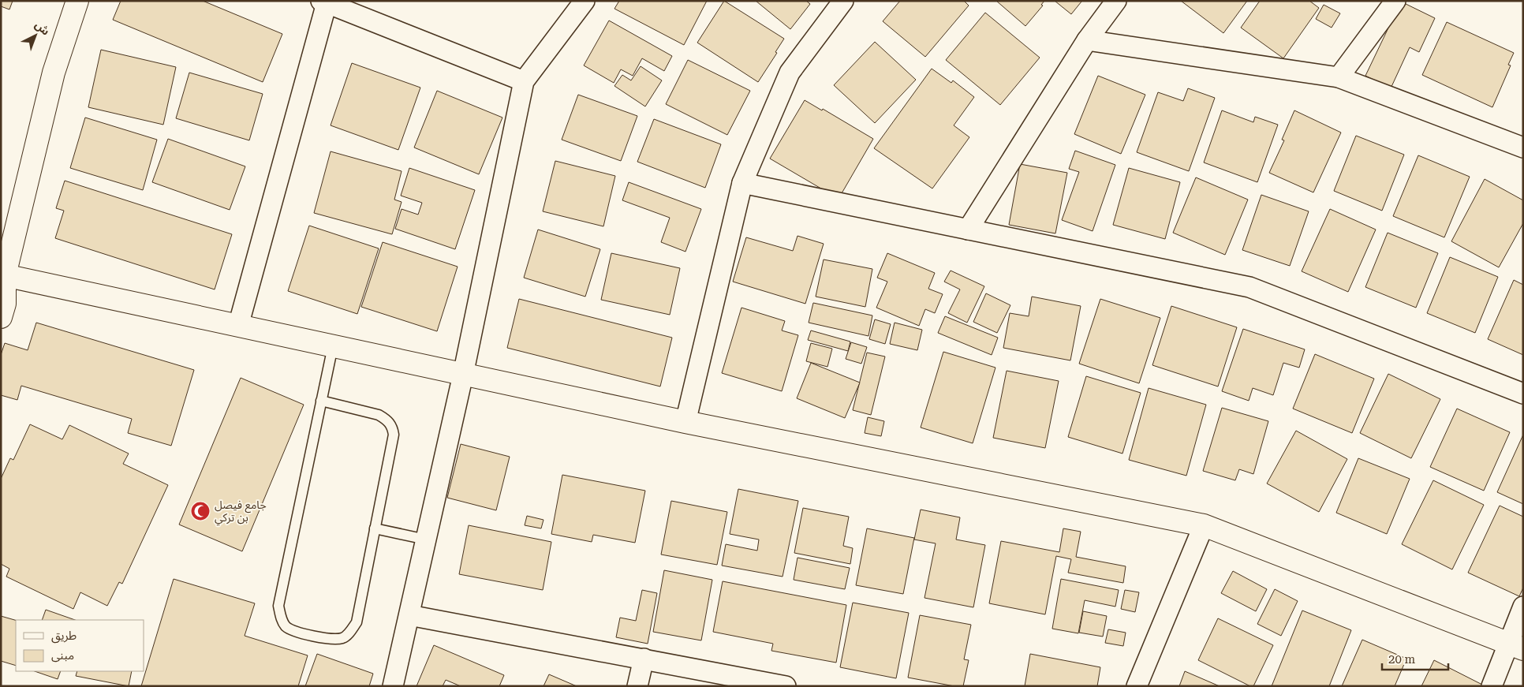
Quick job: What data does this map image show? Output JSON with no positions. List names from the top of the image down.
{
  "places": {
    "mosque": ["جامع فيصل بن تركي"]
  },
  "legend": ["طريق", "مبنى"],
  "scale_bar": "20 m",
  "north": "top right"
}
